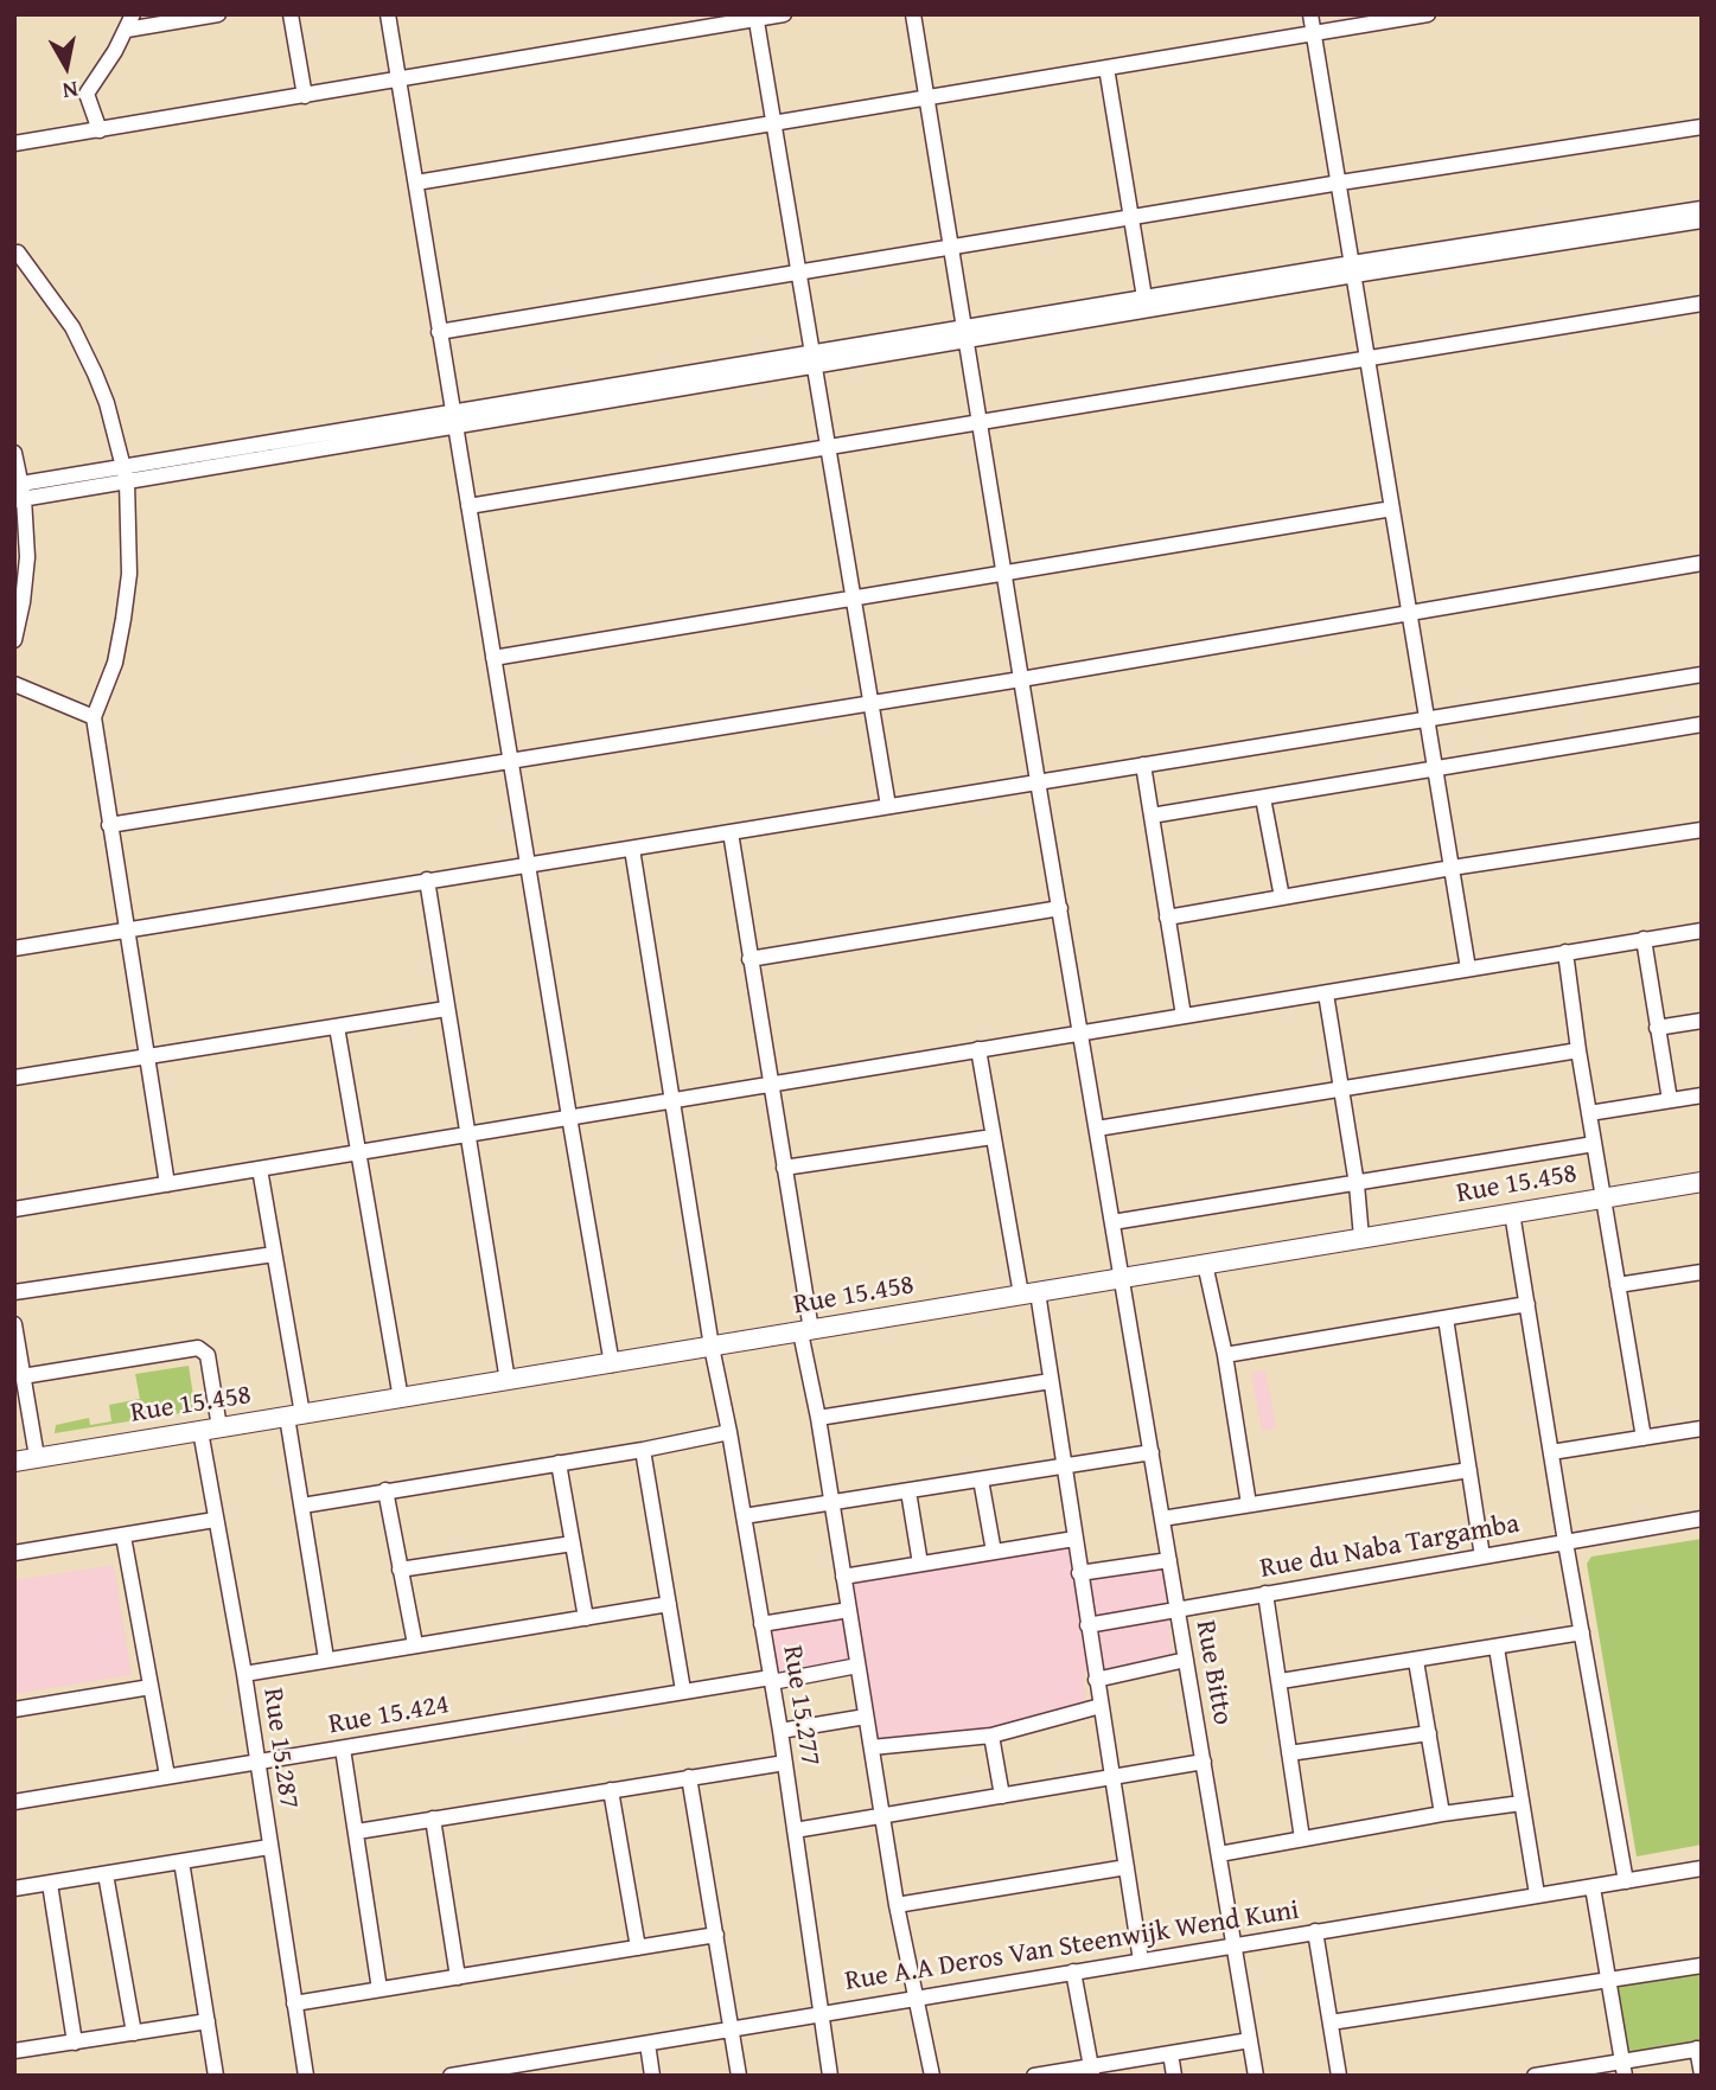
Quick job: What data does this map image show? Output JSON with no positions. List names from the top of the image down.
{
  "streets": {
    "main road": ["Rue 15.458"],
    "street": [
      "Rue du Naba Targamba",
      "Rue Bitto",
      "Rue 15.277",
      "Rue 15.424",
      "Rue 15.287",
      "Rue A.A Deros Van Steenwijk Wend Kuni"
    ]
  },
  "crossings": [
    ["Rue 15.458", "Rue Bitto"],
    ["Rue 15.458", "Rue 15.277"],
    ["Rue 15.458", "Rue 15.287"],
    ["Rue du Naba Targamba", "Rue Bitto"],
    ["Rue Bitto", "Rue A.A Deros Van Steenwijk Wend Kuni"],
    ["Rue 15.277", "Rue 15.424"],
    ["Rue 15.277", "Rue A.A Deros Van Steenwijk Wend Kuni"],
    ["Rue 15.424", "Rue 15.287"]
  ],
  "north": "bottom"
}
